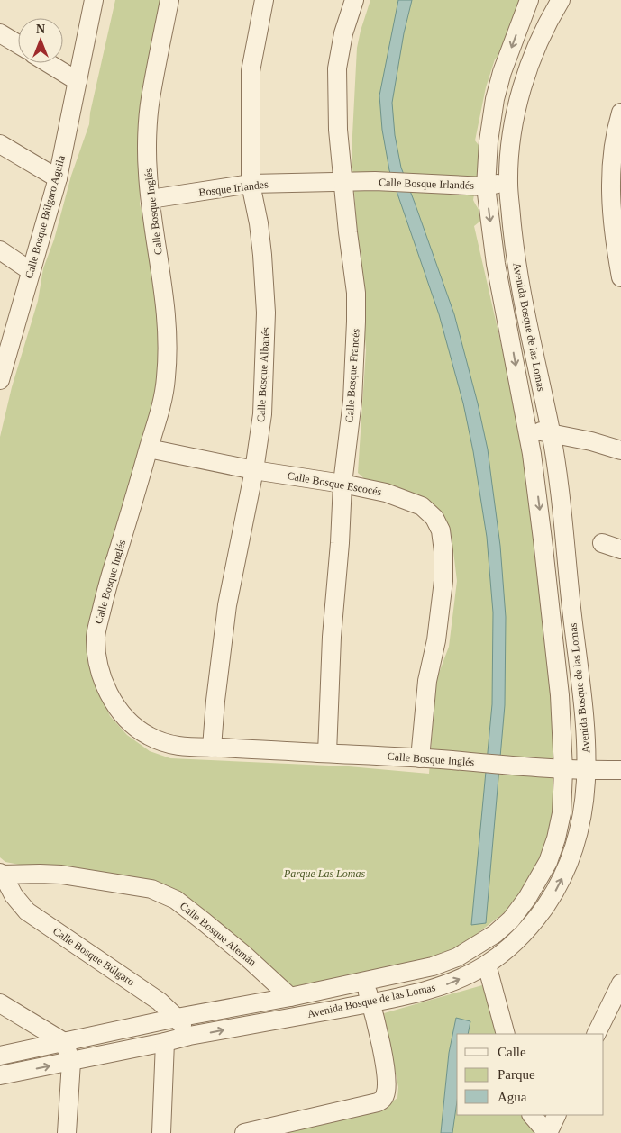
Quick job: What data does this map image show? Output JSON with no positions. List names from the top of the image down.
{
  "streets": {
    "street": [
      "Calle Bosque Irlandés",
      "Bosque Irlandes",
      "Calle Bosque Inglés",
      "Calle Bosque Búlgaro Aguila",
      "Avenida Bosque de las Lomas",
      "Calle Bosque Albanés",
      "Calle Bosque Francés",
      "Calle Bosque Escocés",
      "Calle Bosque Alemán",
      "Calle Bosque Búlgaro"
    ]
  },
  "crossings": [
    ["Calle Bosque Irlandés", "Bosque Irlandes"],
    ["Calle Bosque Irlandés", "Avenida Bosque de las Lomas"],
    ["Calle Bosque Irlandés", "Calle Bosque Francés"],
    ["Bosque Irlandes", "Calle Bosque Inglés"],
    ["Bosque Irlandes", "Calle Bosque Albanés"],
    ["Bosque Irlandes", "Calle Bosque Francés"],
    ["Calle Bosque Inglés", "Avenida Bosque de las Lomas"],
    ["Calle Bosque Inglés", "Calle Bosque Albanés"],
    ["Calle Bosque Inglés", "Calle Bosque Francés"],
    ["Calle Bosque Inglés", "Calle Bosque Escocés"],
    ["Avenida Bosque de las Lomas", "Calle Bosque Alemán"],
    ["Avenida Bosque de las Lomas", "Calle Bosque Búlgaro"],
    ["Calle Bosque Albanés", "Calle Bosque Escocés"],
    ["Calle Bosque Francés", "Calle Bosque Escocés"],
    ["Calle Bosque Alemán", "Calle Bosque Búlgaro"]
  ],
  "parks": ["Parque Las Lomas"],
  "legend": ["Calle", "Parque", "Agua"],
  "north": "top"
}
